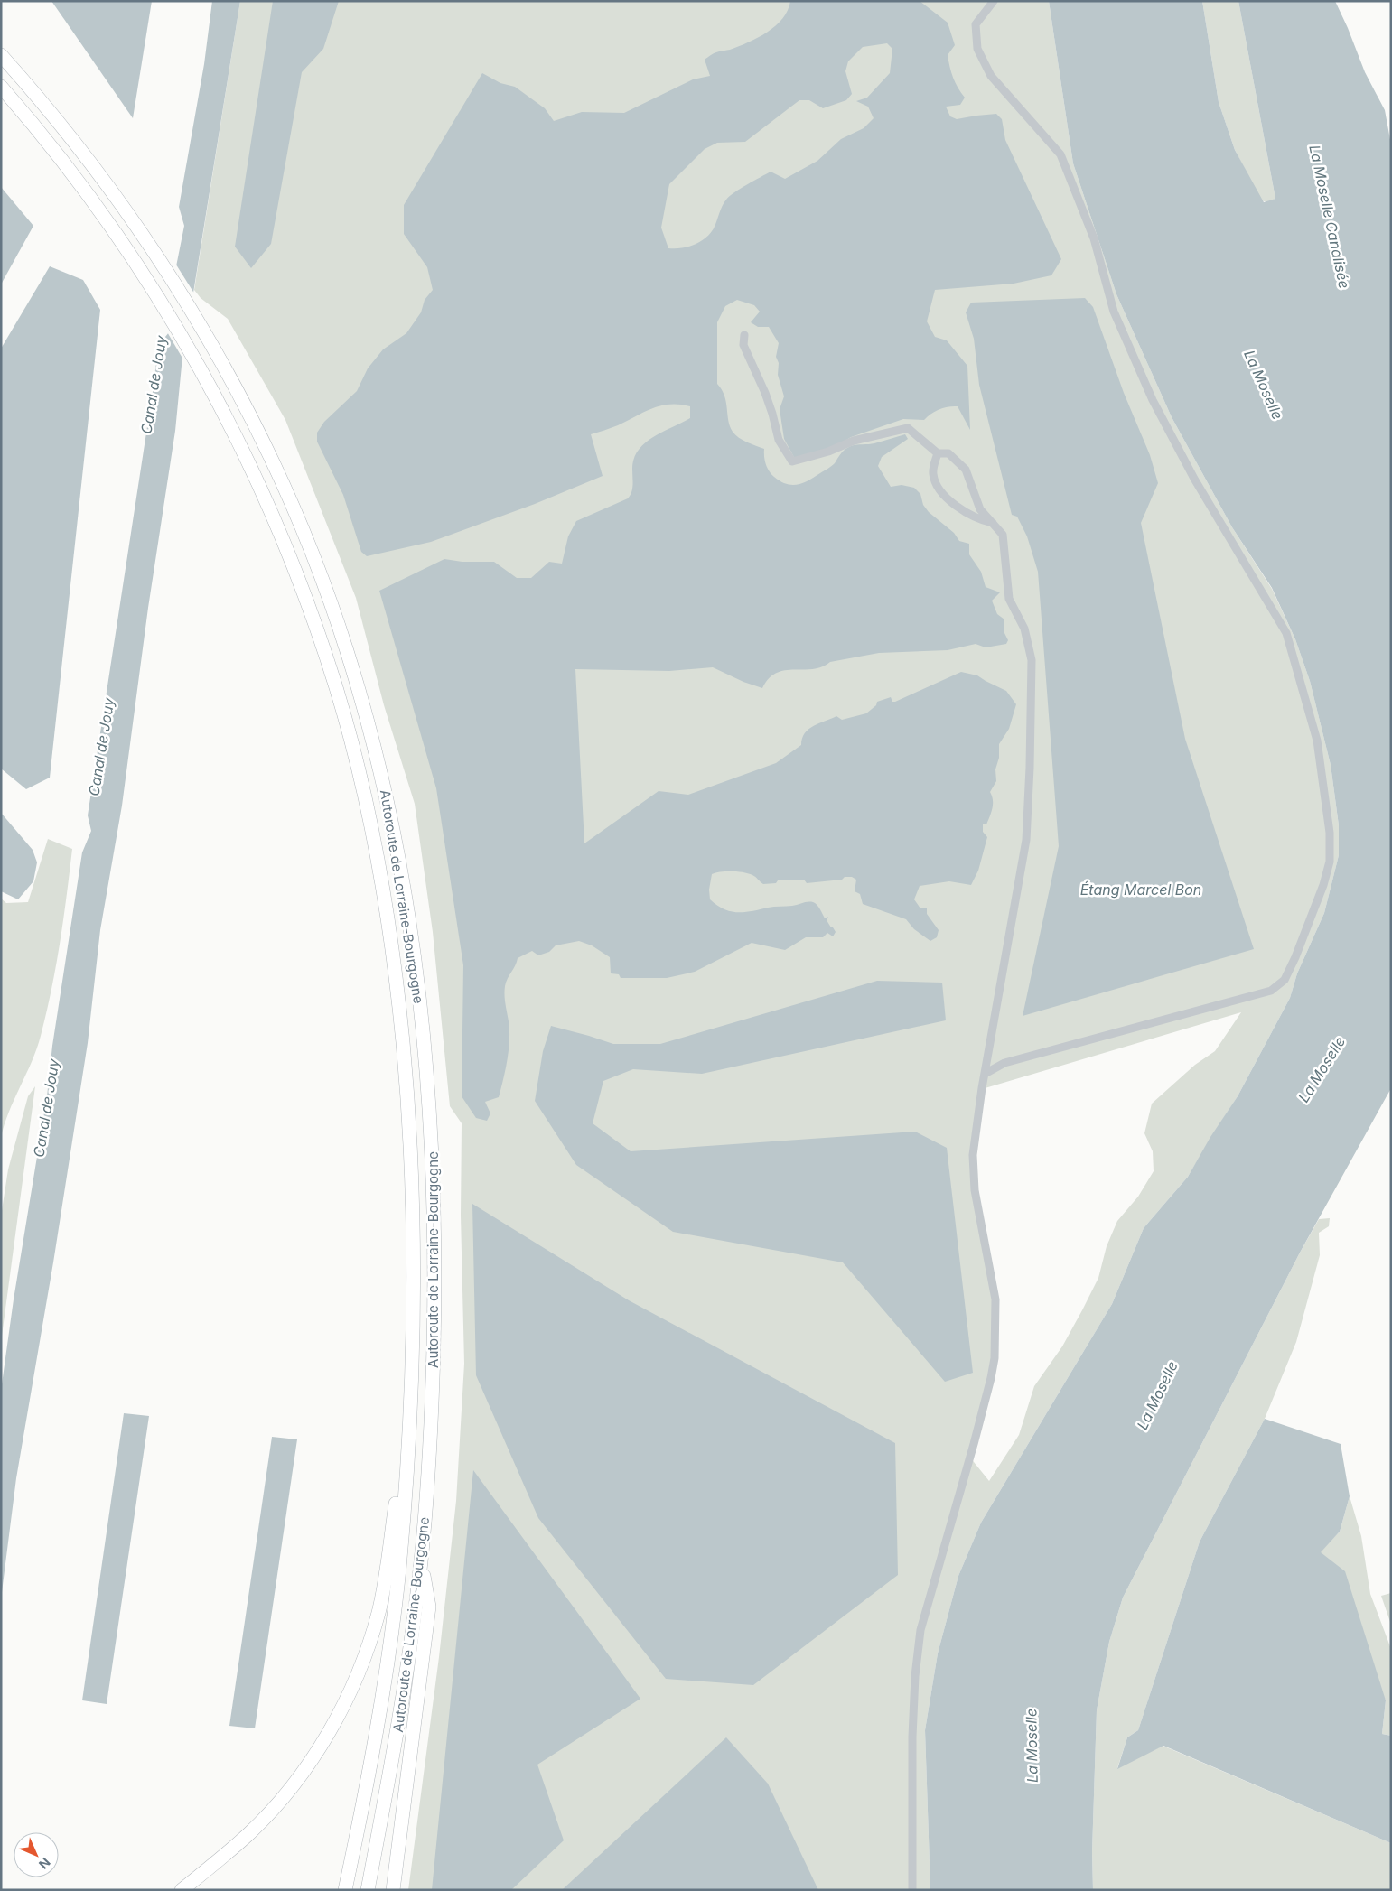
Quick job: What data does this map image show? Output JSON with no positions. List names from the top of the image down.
{
  "streets": {
    "highway": ["Autoroute de Lorraine-Bourgogne"]
  },
  "water": [
    "La Moselle Canalisée",
    "Canal de Jouy",
    "La Moselle",
    "Étang Marcel Bon"
  ],
  "north": "bottom right"
}
